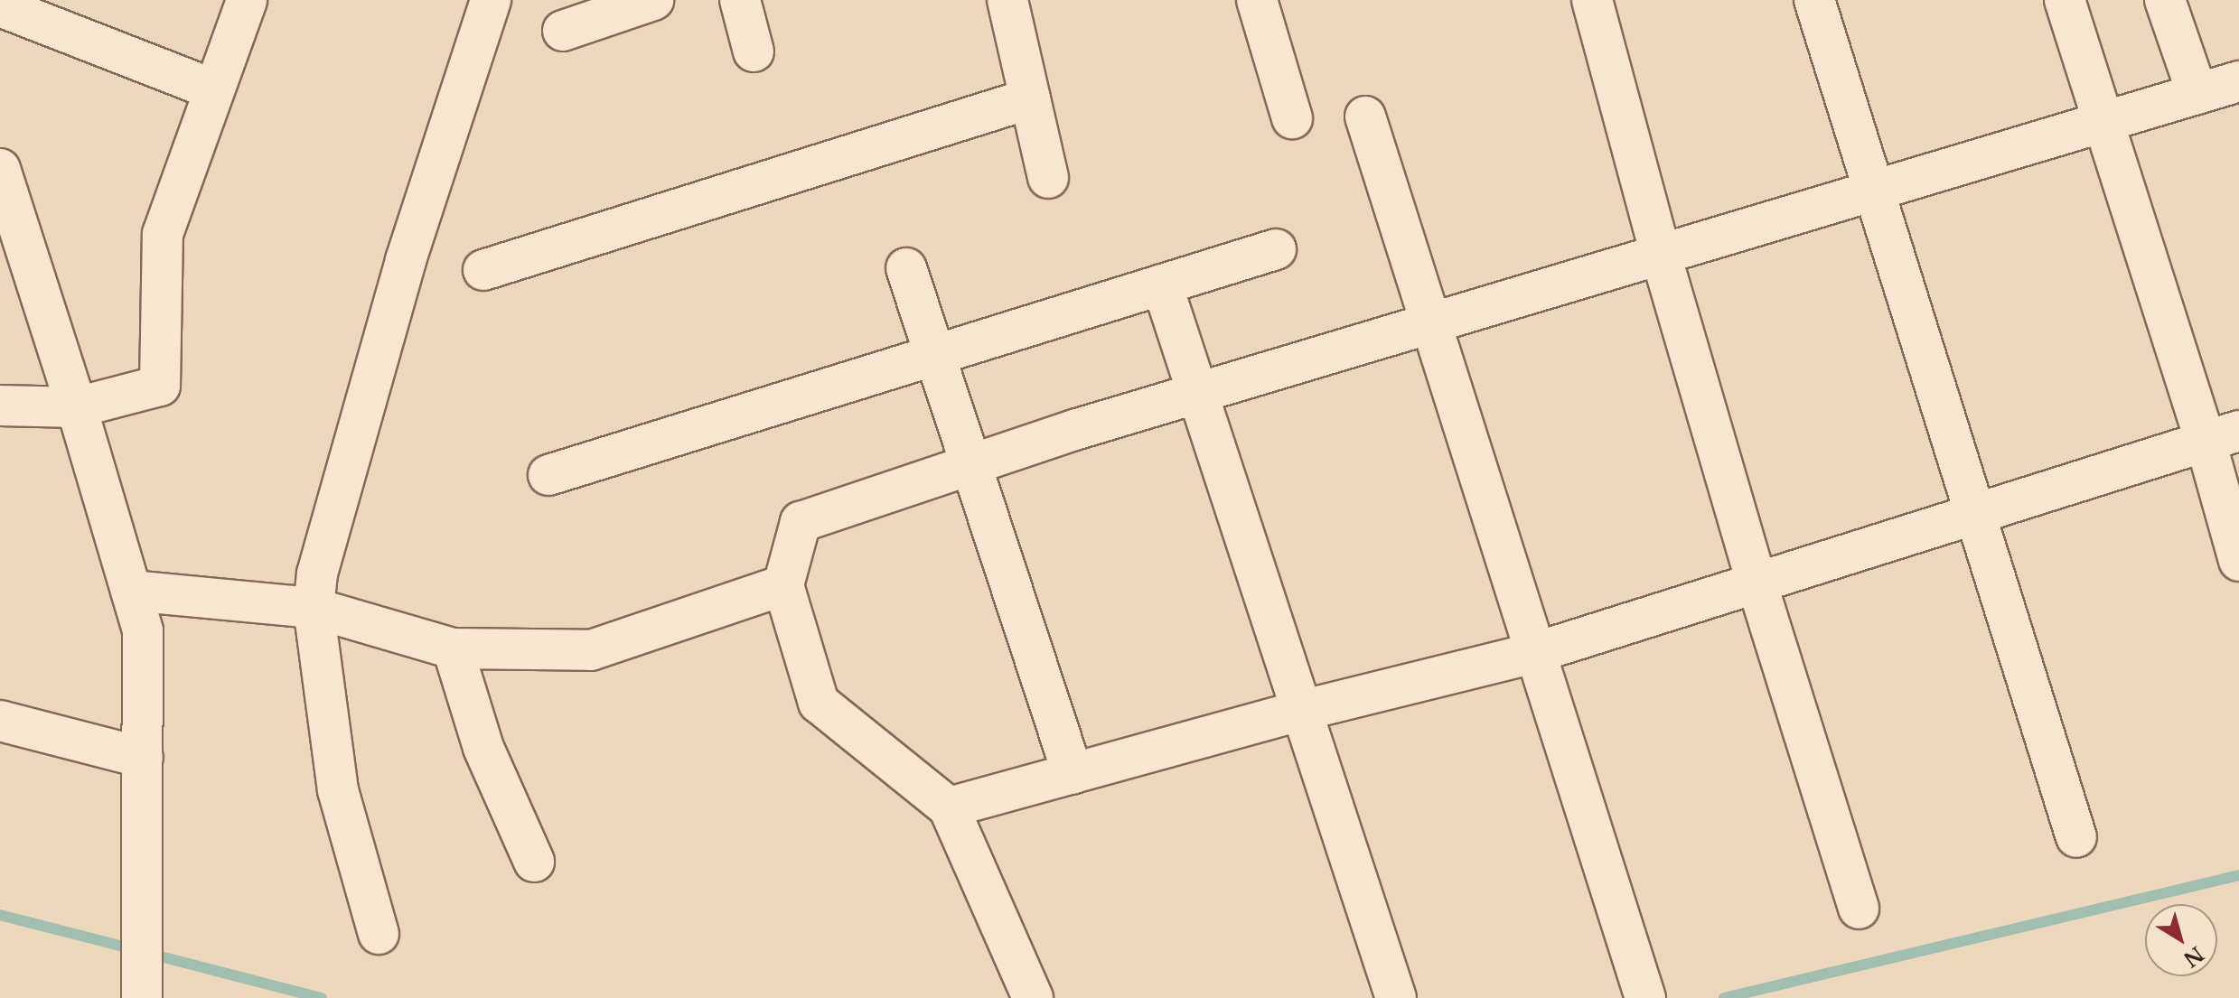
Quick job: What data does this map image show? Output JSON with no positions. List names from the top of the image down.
{
  "north": "bottom right"
}
